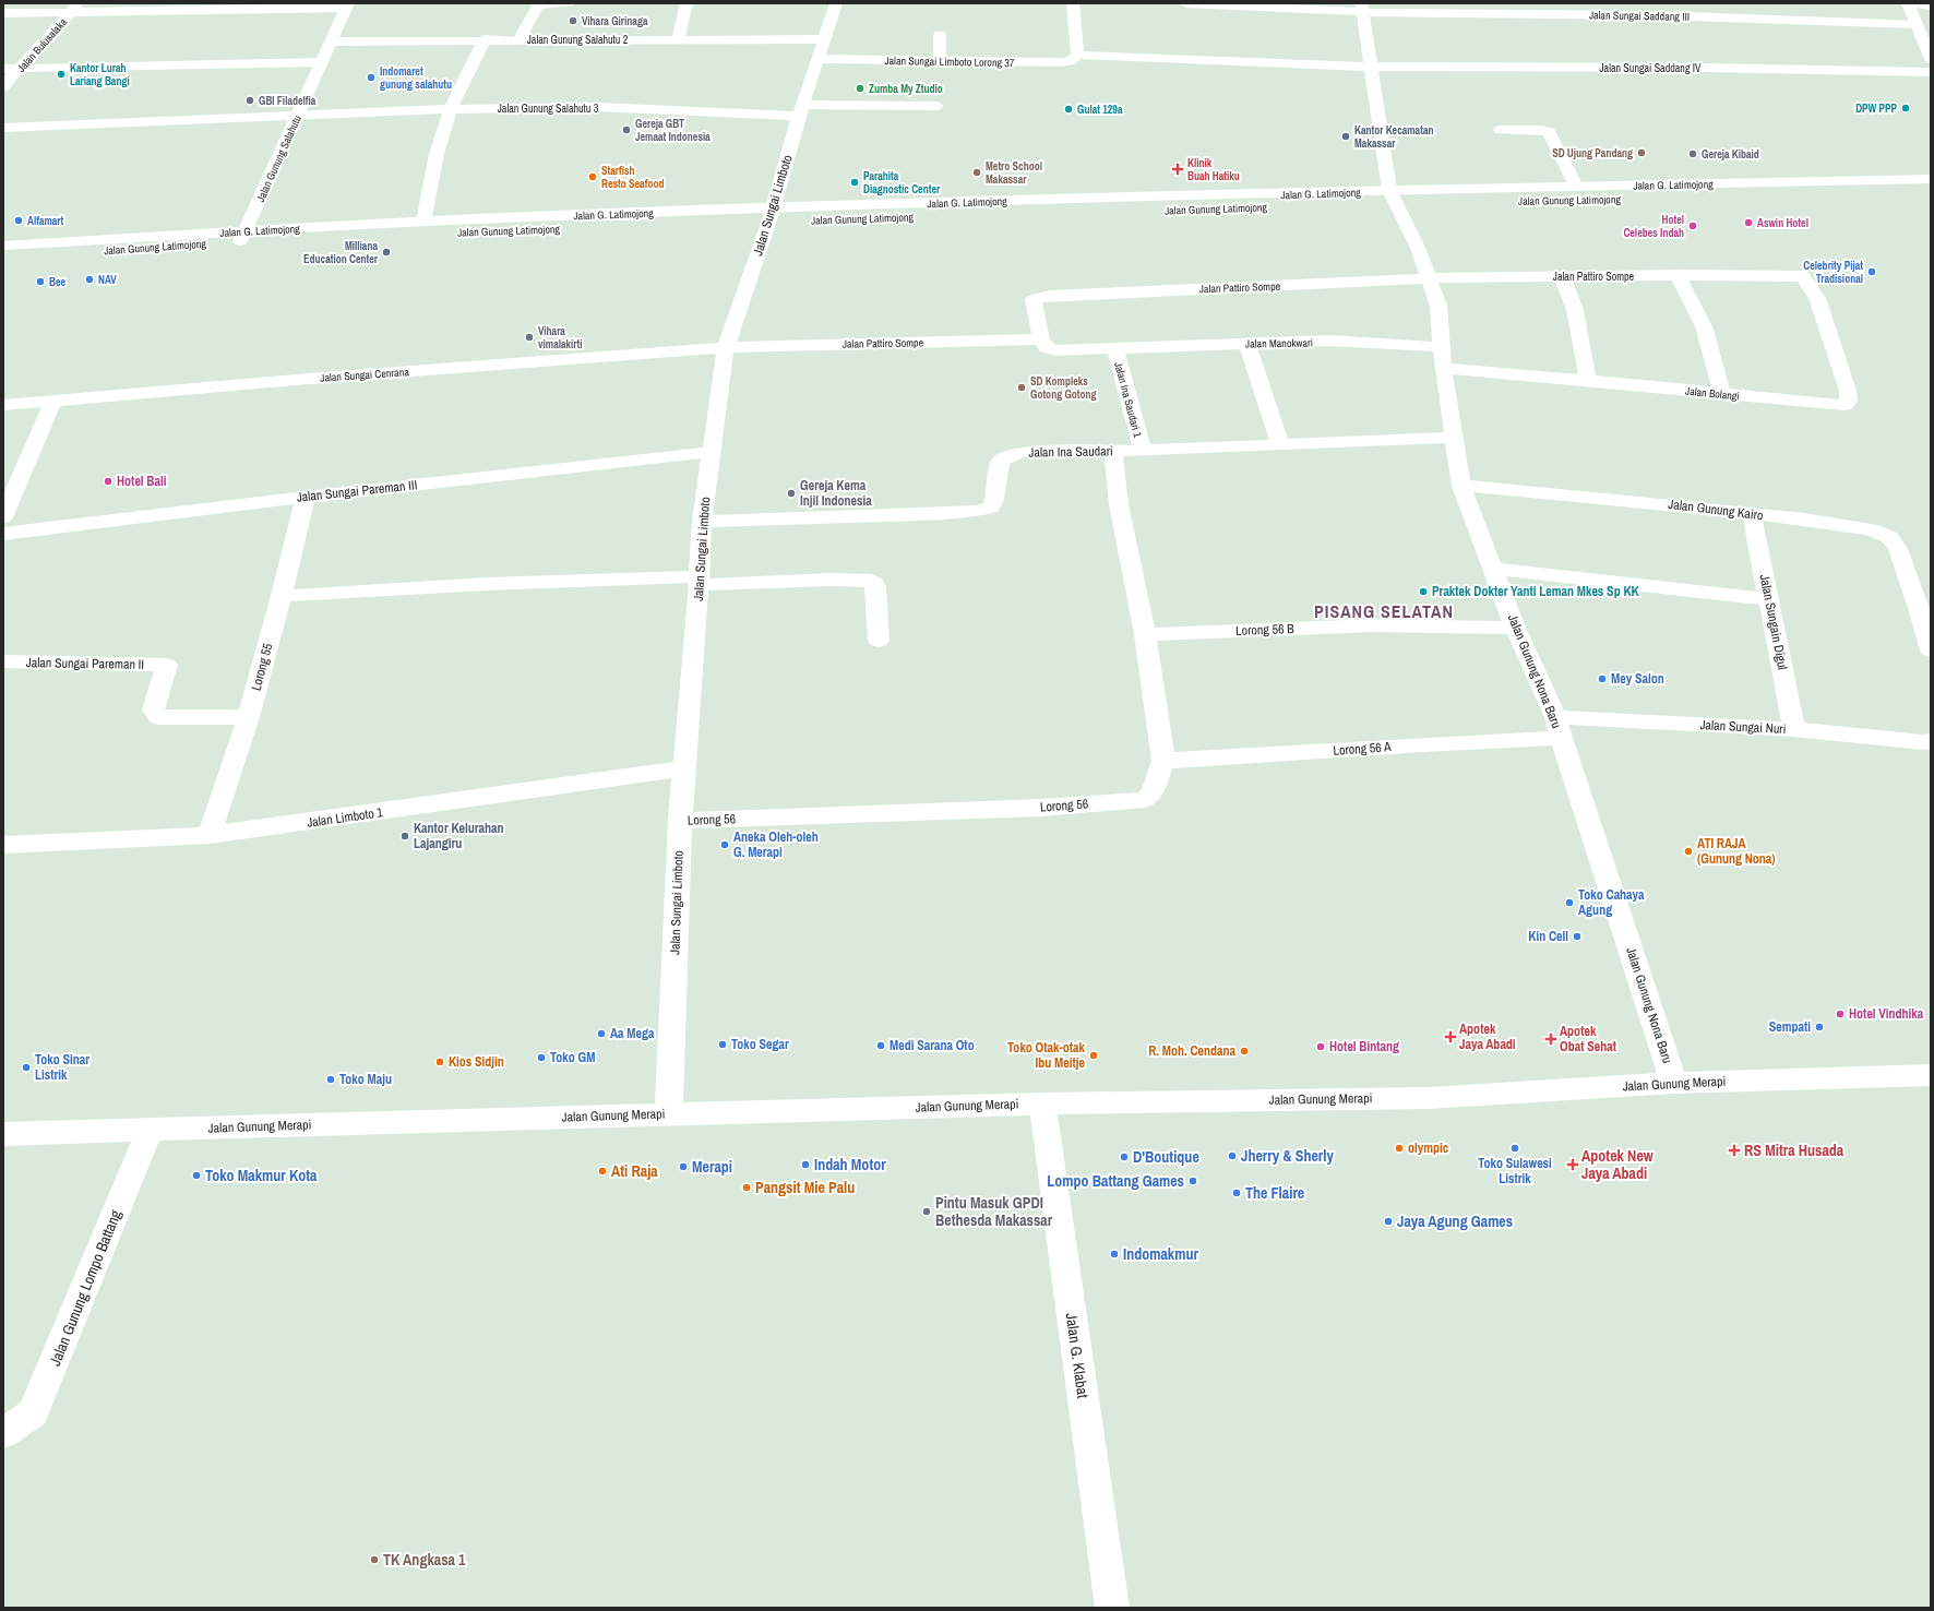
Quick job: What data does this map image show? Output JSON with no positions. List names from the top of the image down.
{
  "streets": {
    "street": [
      "Jalan Sungai Saddang III",
      "Jalan Gunung Salahutu 2",
      "Jalan Bulusalaka",
      "Jalan Sungai Limboto Lorong 37",
      "Jalan Sungai Saddang IV",
      "Jalan Gunung Salahutu 3",
      "Jalan Gunung Salahutu",
      "Jalan G. Latimojong",
      "Jalan Gunung Latimojong",
      "Jalan Sungai Limboto",
      "Jalan Pattiro Sompe",
      "Jalan Manokwari",
      "Jalan Sungai Cenrana",
      "Jalan Bolangi",
      "Jalan Ina Saudari 1",
      "Jalan Ina Saudari",
      "Jalan Sungai Pareman III",
      "Jalan Gunung Kairo",
      "Jalan Sungain Digul",
      "Lorong 56 B",
      "Jalan Sungai Pareman II",
      "Lorong 55",
      "Jalan Gunung Nona Baru",
      "Jalan Sungai Nuri",
      "Lorong 56 A",
      "Lorong 56",
      "Jalan Limboto 1",
      "Jalan Gunung Merapi",
      "Jalan Gunung Lompo Battang",
      "Jalan G. Klabat"
    ]
  },
  "crossings": [
    ["Jalan Sungai Saddang III", "Jalan Gunung Nona Baru"],
    ["Jalan Gunung Salahutu 2", "Jalan Gunung Salahutu"],
    ["Jalan Gunung Salahutu 2", "Jalan Sungai Limboto"],
    ["Jalan Sungai Limboto Lorong 37", "Jalan Sungai Saddang IV"],
    ["Jalan Sungai Limboto Lorong 37", "Jalan Sungai Limboto"],
    ["Jalan Sungai Saddang IV", "Jalan Gunung Nona Baru"],
    ["Jalan Gunung Salahutu 3", "Jalan Gunung Salahutu"],
    ["Jalan Gunung Salahutu 3", "Jalan Sungai Limboto"],
    ["Jalan Gunung Salahutu", "Jalan G. Latimojong"],
    ["Jalan Gunung Salahutu", "Jalan Gunung Latimojong"],
    ["Jalan G. Latimojong", "Jalan Gunung Latimojong"],
    ["Jalan G. Latimojong", "Jalan Sungai Limboto"],
    ["Jalan G. Latimojong", "Jalan Gunung Nona Baru"],
    ["Jalan Gunung Latimojong", "Jalan Sungai Limboto"],
    ["Jalan Gunung Latimojong", "Jalan Gunung Nona Baru"],
    ["Jalan Sungai Limboto", "Jalan Pattiro Sompe"],
    ["Jalan Sungai Limboto", "Jalan Sungai Cenrana"],
    ["Jalan Sungai Limboto", "Jalan Ina Saudari"],
    ["Jalan Sungai Limboto", "Jalan Sungai Pareman III"],
    ["Jalan Sungai Limboto", "Lorong 56"],
    ["Jalan Sungai Limboto", "Jalan Limboto 1"],
    ["Jalan Sungai Limboto", "Jalan Gunung Merapi"],
    ["Jalan Pattiro Sompe", "Jalan Manokwari"],
    ["Jalan Pattiro Sompe", "Jalan Sungai Cenrana"],
    ["Jalan Pattiro Sompe", "Jalan Bolangi"],
    ["Jalan Pattiro Sompe", "Jalan Gunung Nona Baru"],
    ["Jalan Manokwari", "Jalan Bolangi"],
    ["Jalan Manokwari", "Jalan Ina Saudari 1"],
    ["Jalan Manokwari", "Jalan Gunung Nona Baru"],
    ["Jalan Bolangi", "Jalan Gunung Nona Baru"],
    ["Jalan Ina Saudari 1", "Jalan Ina Saudari"],
    ["Jalan Ina Saudari", "Jalan Gunung Nona Baru"],
    ["Jalan Ina Saudari", "Lorong 56"],
    ["Jalan Sungai Pareman III", "Lorong 55"],
    ["Jalan Gunung Kairo", "Jalan Sungain Digul"],
    ["Jalan Gunung Kairo", "Jalan Gunung Nona Baru"],
    ["Jalan Sungain Digul", "Jalan Sungai Nuri"],
    ["Lorong 56 B", "Jalan Gunung Nona Baru"],
    ["Lorong 56 B", "Lorong 56"],
    ["Jalan Sungai Pareman II", "Lorong 55"],
    ["Lorong 55", "Jalan Limboto 1"],
    ["Jalan Gunung Nona Baru", "Jalan Sungai Nuri"],
    ["Jalan Gunung Nona Baru", "Lorong 56 A"],
    ["Jalan Gunung Nona Baru", "Jalan Gunung Merapi"],
    ["Jalan Sungai Nuri", "Lorong 56 A"],
    ["Lorong 56 A", "Lorong 56"],
    ["Jalan Gunung Merapi", "Jalan Gunung Lompo Battang"],
    ["Jalan Gunung Merapi", "Jalan G. Klabat"]
  ],
  "districts": ["PISANG SELATAN"],
  "places": {
    "other": [
      "Vihara Girinaga",
      "Kantor Lurah Lariang Bangi",
      "Indomaret gunung salahutu",
      "Zumba My Ztudio",
      "GBI Filadelfia",
      "DPW PPP",
      "Gulat 129a",
      "Gereja GBT Jemaat Indonesia",
      "Kantor Kecamatan Makassar",
      "SD Ujung Pandang",
      "Gereja Kibaid",
      "Metro School Makassar",
      "Starfish Resto Seafood",
      "Parahita Diagnostic Center",
      "Alfamart",
      "Aswin Hotel",
      "Hotel Celebes Indah",
      "Milliana Education Center",
      "Celebrity Pijat Tradisional",
      "NAV",
      "Bee",
      "Vihara vimalakirti",
      "SD Kompleks Gotong Gotong",
      "Hotel Bali",
      "Gereja Kema Injil Indonesia",
      "Praktek Dokter Yanti Leman Mkes Sp KK",
      "Mey Salon",
      "Kantor Kelurahan Lajangiru",
      "Aneka Oleh-oleh G. Merapi",
      "ATI RAJA (Gunung Nona)",
      "Toko Cahaya Agung",
      "Kin Cell",
      "Hotel Vindhika",
      "Sempati",
      "Aa Mega",
      "Toko Segar",
      "Medi Sarana Oto",
      "Hotel Bintang",
      "R. Moh. Cendana",
      "Toko Otak-otak Ibu Meitje",
      "Toko GM",
      "Kios Sidjin",
      "Toko Sinar Listrik",
      "Toko Maju",
      "olympic",
      "Toko Sulawesi Listrik",
      "Jherry & Sherly",
      "D'Boutique",
      "Indah Motor",
      "Merapi",
      "Ati Raja",
      "Toko Makmur Kota",
      "Lompo Battang Games",
      "Pangsit Mie Palu",
      "The Flaire",
      "Pintu Masuk GPDI Bethesda Makassar",
      "Jaya Agung Games",
      "Indomakmur",
      "TK Angkasa 1"
    ],
    "health": [
      "Klinik Buah Hatiku",
      "Apotek Jaya Abadi",
      "Apotek Obat Sehat",
      "RS Mitra Husada",
      "Apotek New Jaya Abadi"
    ]
  }
}
